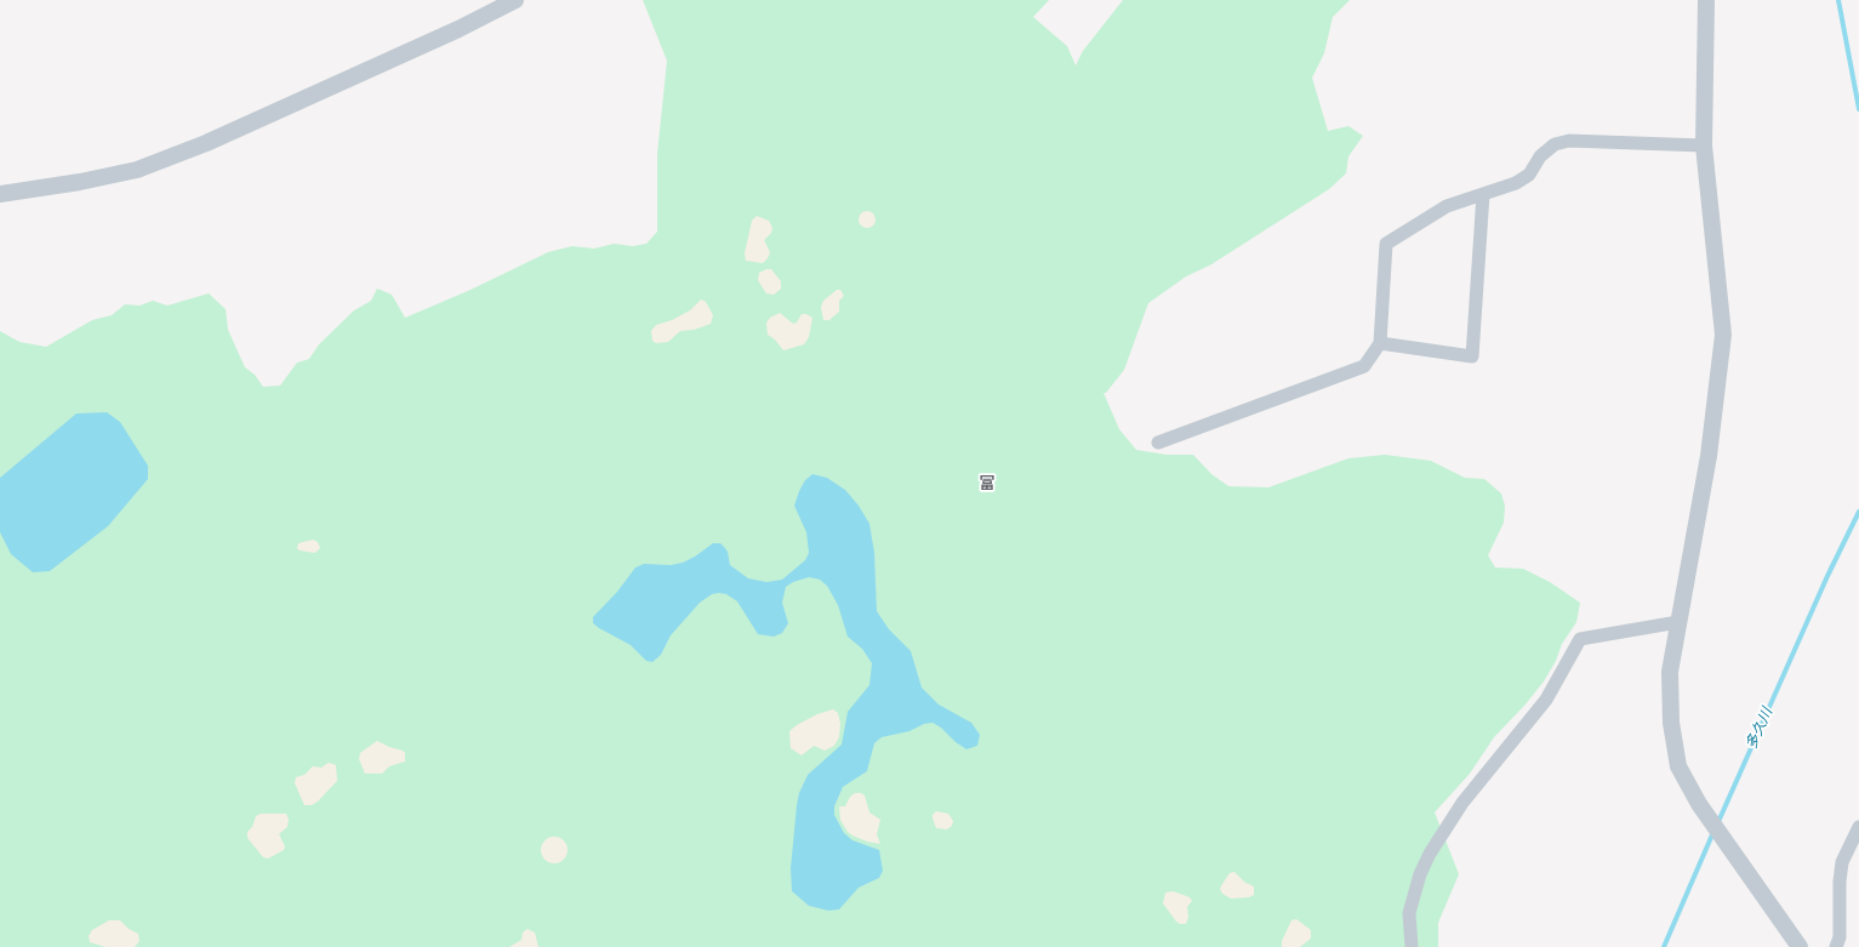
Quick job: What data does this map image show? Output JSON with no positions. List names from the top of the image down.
{
  "districts": ["富"],
  "water": ["多久川"]
}
